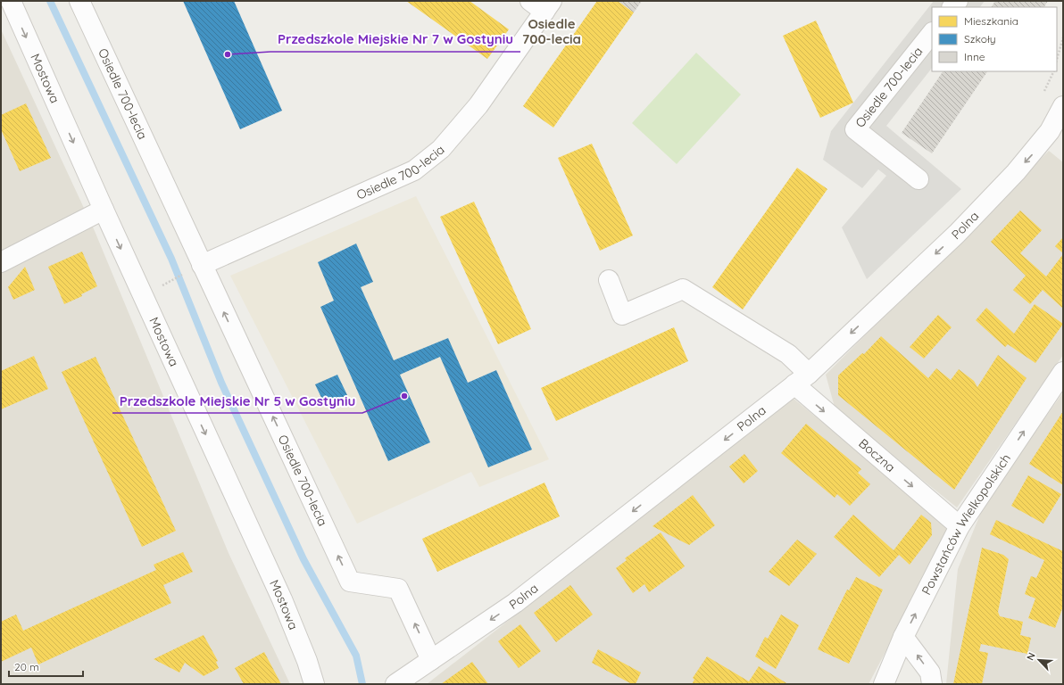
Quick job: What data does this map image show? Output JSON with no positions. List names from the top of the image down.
{
  "streets": {
    "street": [
      "Mostowa",
      "Osiedle 700-lecia",
      "Polna",
      "Boczna",
      "Powstańców Wielkopolskich"
    ]
  },
  "crossings": [
    ["Osiedle 700-lecia", "Polna"],
    ["Polna", "Boczna"],
    ["Boczna", "Powstańców Wielkopolskich"]
  ],
  "one_way": [
    "Mostowa",
    "Polna",
    "Boczna",
    "Powstańców Wielkopolskich"
  ],
  "districts": ["Osiedle 700-lecia"],
  "places": ["Przedszkole Miejskie Nr 7 w Gostyniu", "Przedszkole Miejskie Nr 5 w Gostyniu"],
  "legend": ["Mieszkania", "Szkoły", "Inne"],
  "scale_bar": "20 m",
  "north": "top left"
}
